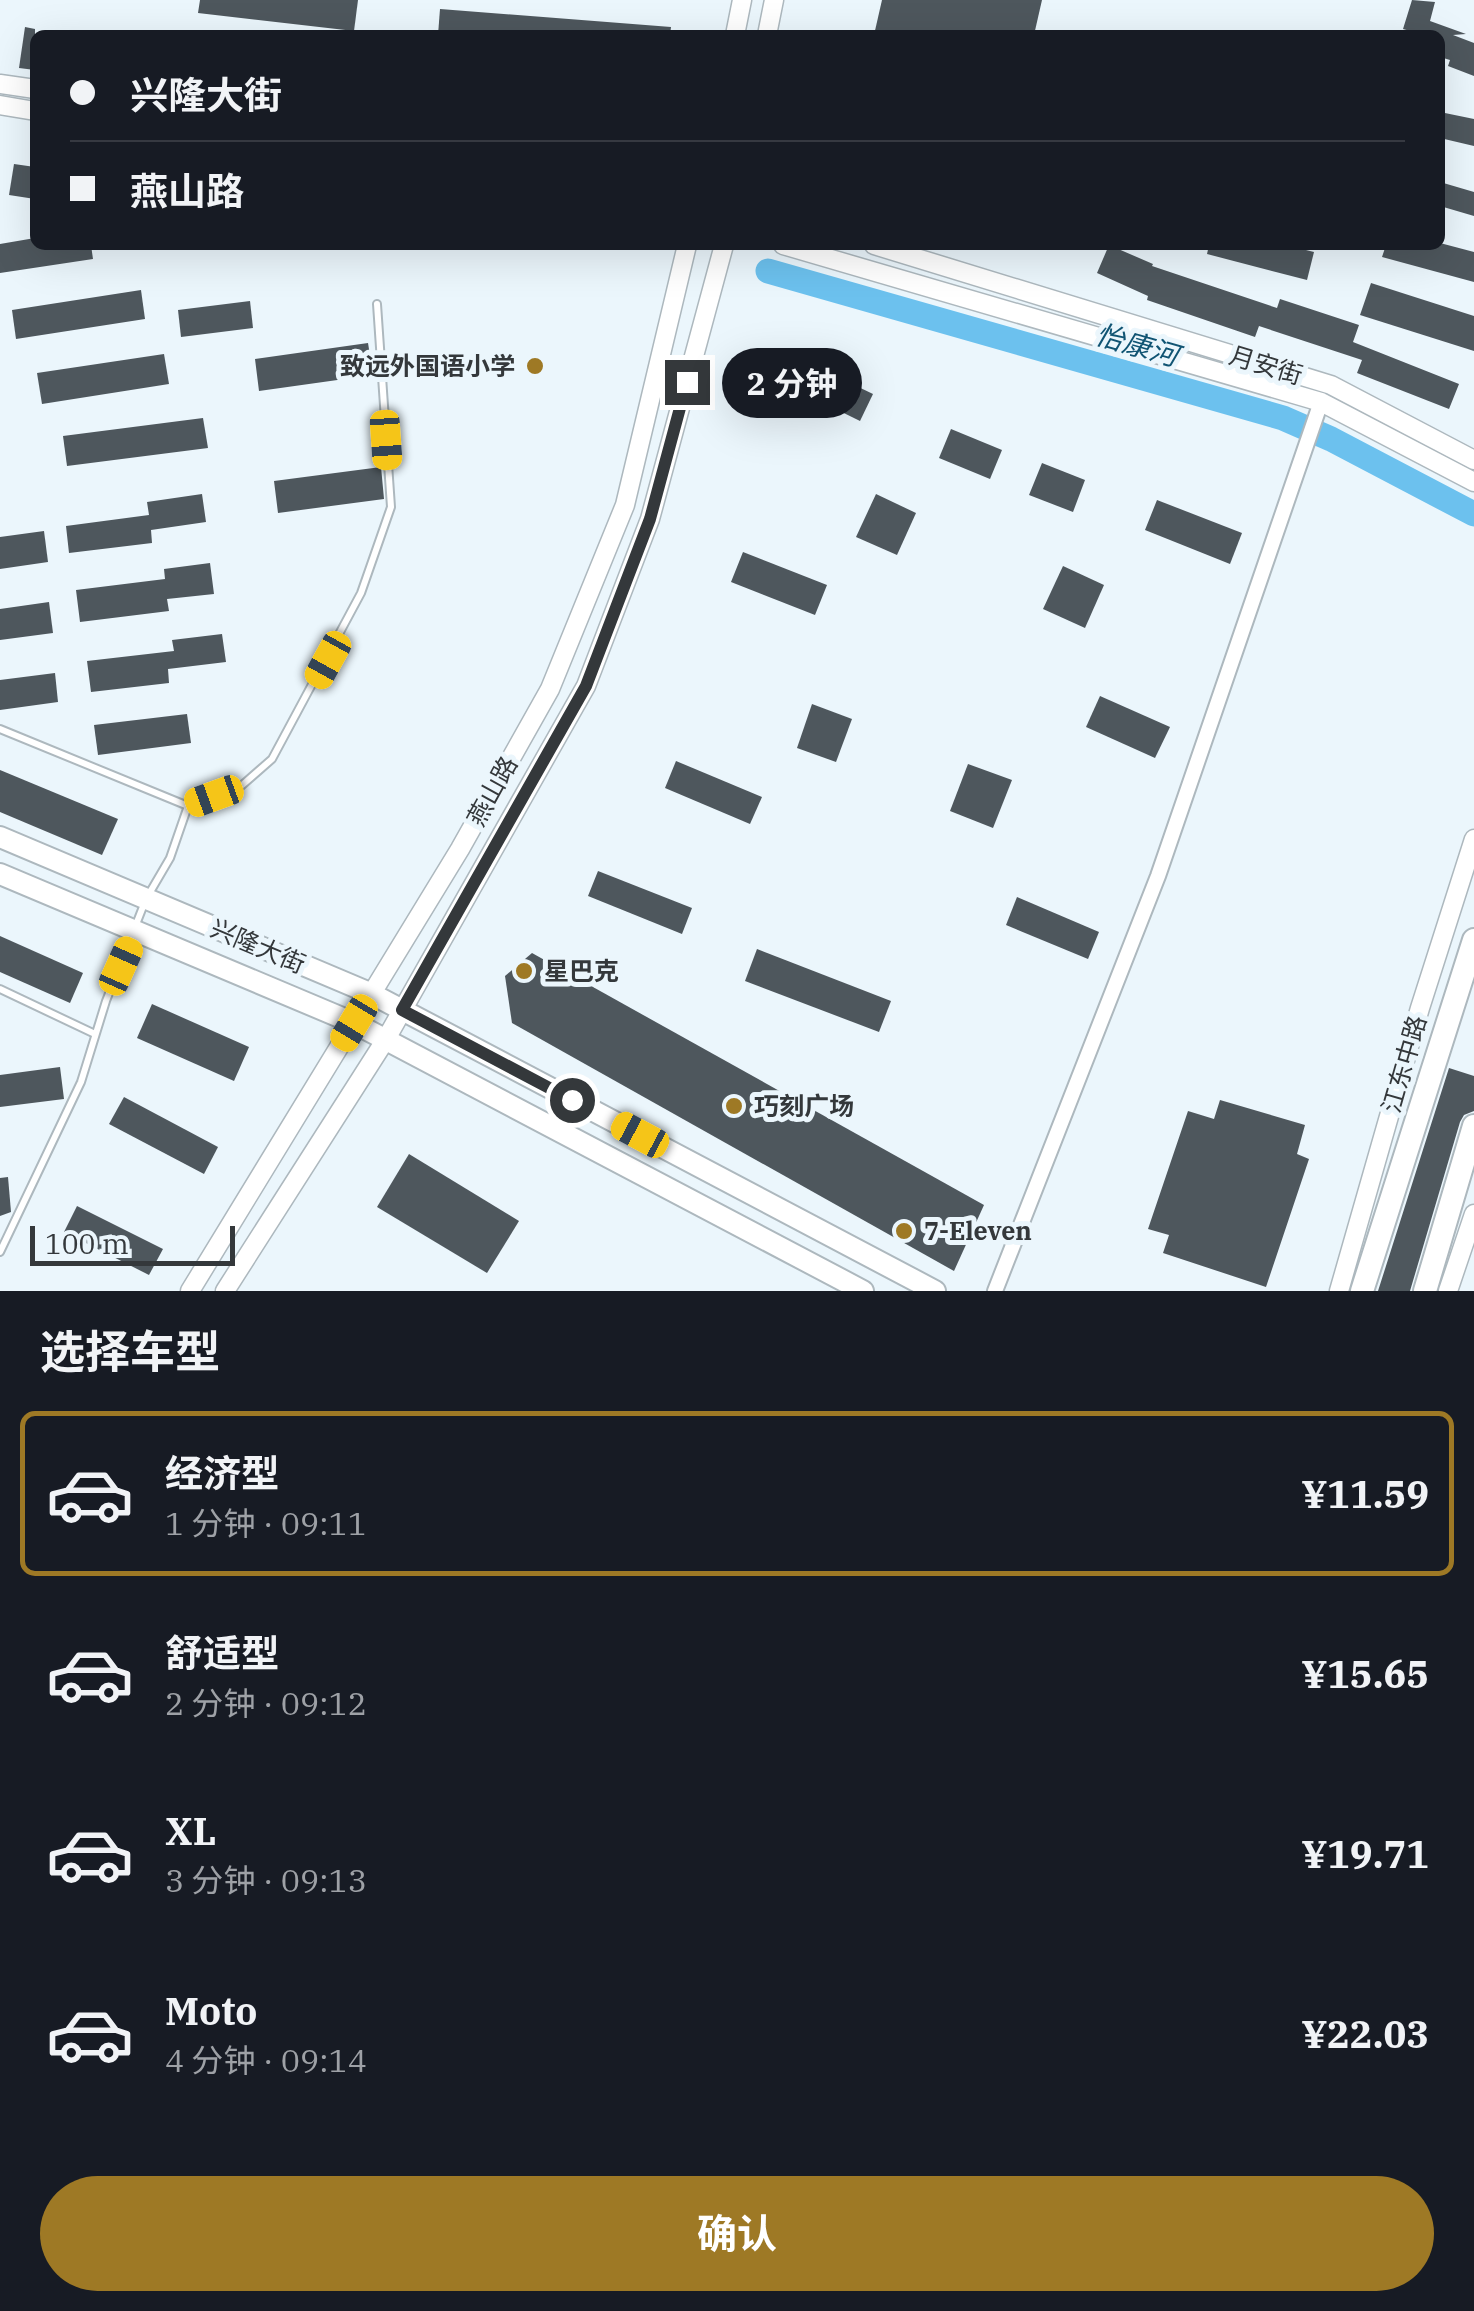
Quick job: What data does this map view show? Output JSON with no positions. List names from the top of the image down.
{
  "streets": {
    "main road": ["兴隆大街", "江东中路"],
    "street": ["月安街", "燕山路"]
  },
  "crossings": [
    ["燕山路", "兴隆大街"]
  ],
  "water": ["怡康河"],
  "places": [
    "致远外国语小学",
    "星巴克",
    "巧刻广场",
    "7-Eleven"
  ],
  "scale_bar": "100 m",
  "page": {
    "banner": ["兴隆大街", "燕山路"],
    "bubble": "2 分钟",
    "scale": "100 m",
    "heading": "选择车型",
    "list": [
      {
        "name": "经济型",
        "note": "1 分钟 · 09:11",
        "value": "¥11.59"
      },
      {
        "name": "舒适型",
        "note": "2 分钟 · 09:12",
        "value": "¥15.65"
      },
      {
        "name": "XL",
        "note": "3 分钟 · 09:13",
        "value": "¥19.71"
      },
      {
        "name": "Moto",
        "note": "4 分钟 · 09:14",
        "value": "¥22.03"
      }
    ],
    "buttons": "确认"
  }
}
